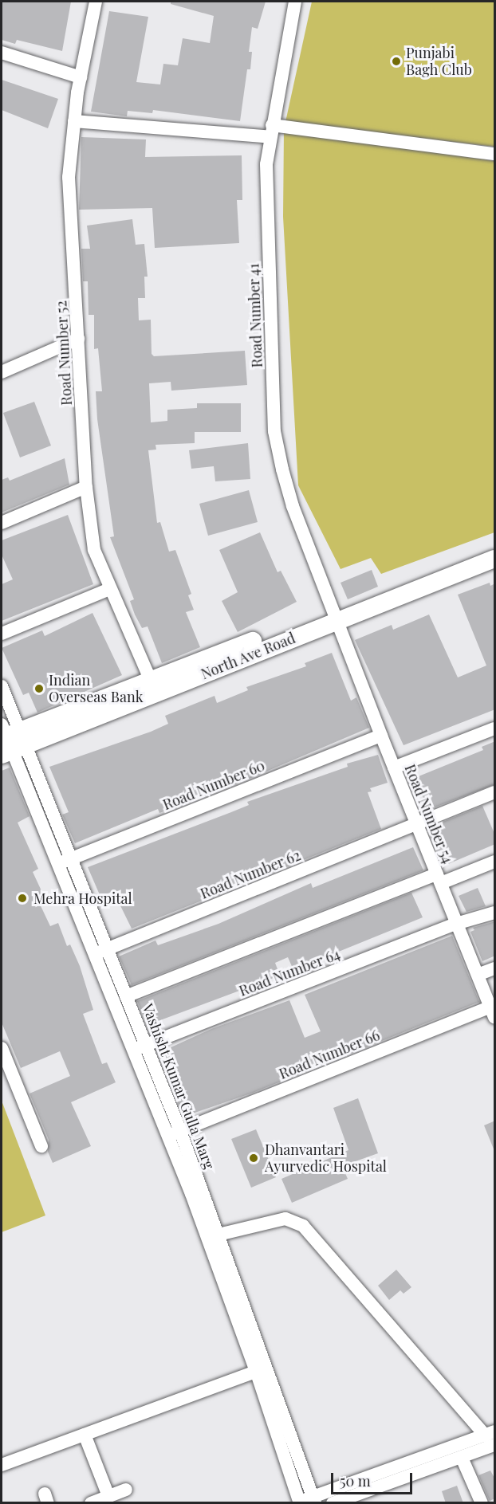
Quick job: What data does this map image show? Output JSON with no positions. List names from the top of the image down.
{
  "streets": {
    "street": [
      "Road Number 41",
      "Road Number 52",
      "North Ave Road",
      "Road Number 60",
      "Road Number 54",
      "Road Number 62",
      "Road Number 64",
      "Road Number 66",
      "Vashisht Kumar Gulla Marg"
    ]
  },
  "crossings": [
    ["Road Number 41", "North Ave Road"],
    ["Road Number 41", "Road Number 54"],
    ["Road Number 52", "North Ave Road"],
    ["North Ave Road", "Road Number 54"],
    ["North Ave Road", "Vashisht Kumar Gulla Marg"],
    ["Road Number 60", "Road Number 54"],
    ["Road Number 60", "Vashisht Kumar Gulla Marg"],
    ["Road Number 54", "Road Number 62"],
    ["Road Number 54", "Road Number 64"],
    ["Road Number 54", "Road Number 66"],
    ["Road Number 62", "Vashisht Kumar Gulla Marg"],
    ["Road Number 64", "Vashisht Kumar Gulla Marg"],
    ["Road Number 66", "Vashisht Kumar Gulla Marg"]
  ],
  "places": [
    "Punjabi Bagh Club",
    "Indian Overseas Bank",
    "Mehra Hospital",
    "Dhanvantari Ayurvedic Hospital"
  ],
  "scale_bar": "50 m"
}
